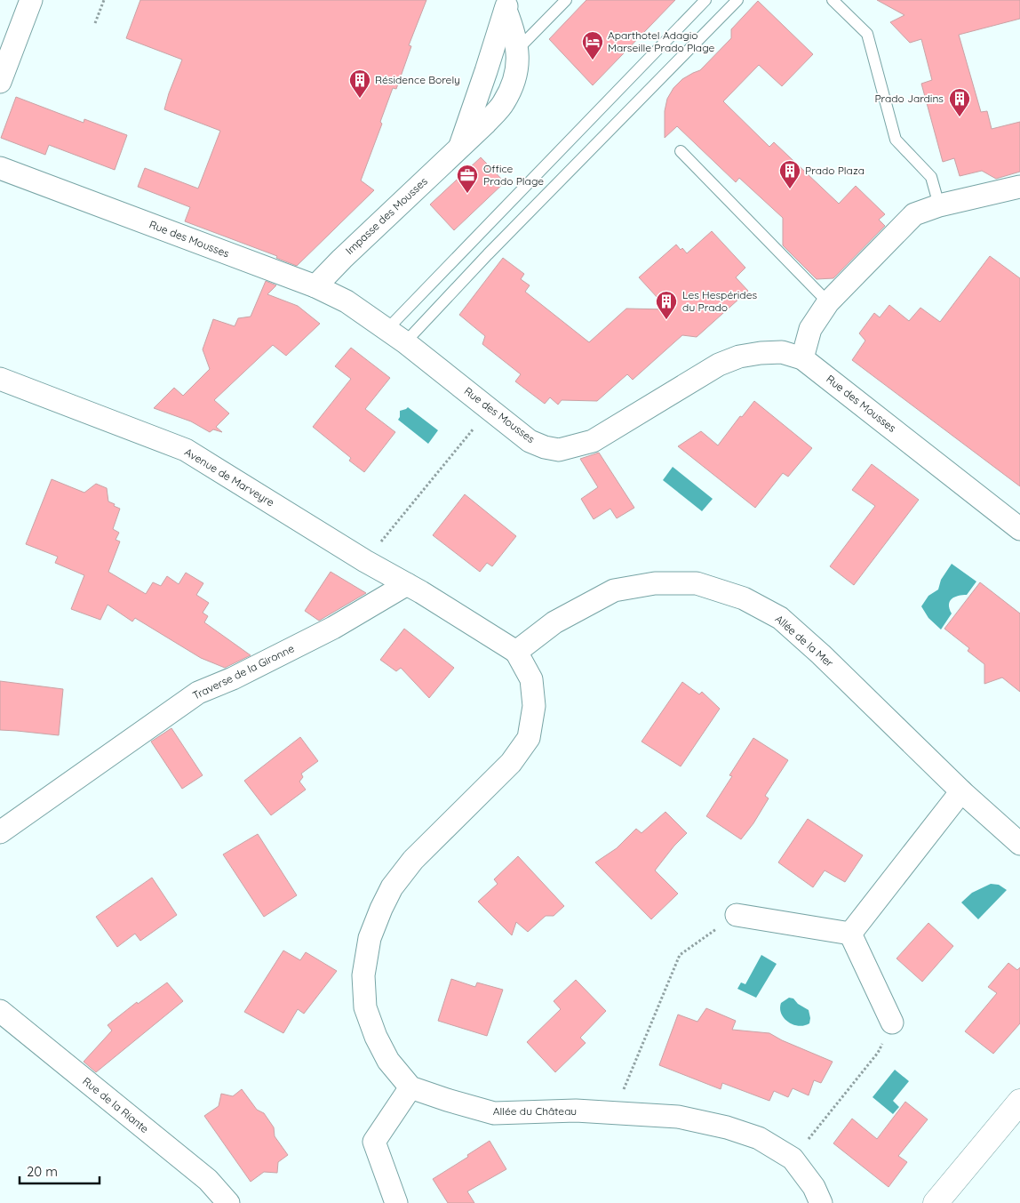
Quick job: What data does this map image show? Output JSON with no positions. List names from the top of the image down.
{
  "streets": {
    "street": [
      "Impasse des Mousses",
      "Rue des Mousses",
      "Avenue de Marveyre",
      "Allée de la Mer",
      "Traverse de la Gironne",
      "Rue de la Riante",
      "Allée du Château"
    ]
  },
  "crossings": [
    ["Impasse des Mousses", "Rue des Mousses"],
    ["Avenue de Marveyre", "Allée de la Mer"],
    ["Avenue de Marveyre", "Traverse de la Gironne"]
  ],
  "places": {
    "hotel": ["Aparthotel Adagio Marseille Prado Plage"],
    "building": [
      "Résidence Borely",
      "Prado Jardins",
      "Prado Plaza",
      "Les Hespérides du Prado"
    ],
    "office": ["Office Prado Plage"]
  },
  "scale_bar": "20 m"
}
